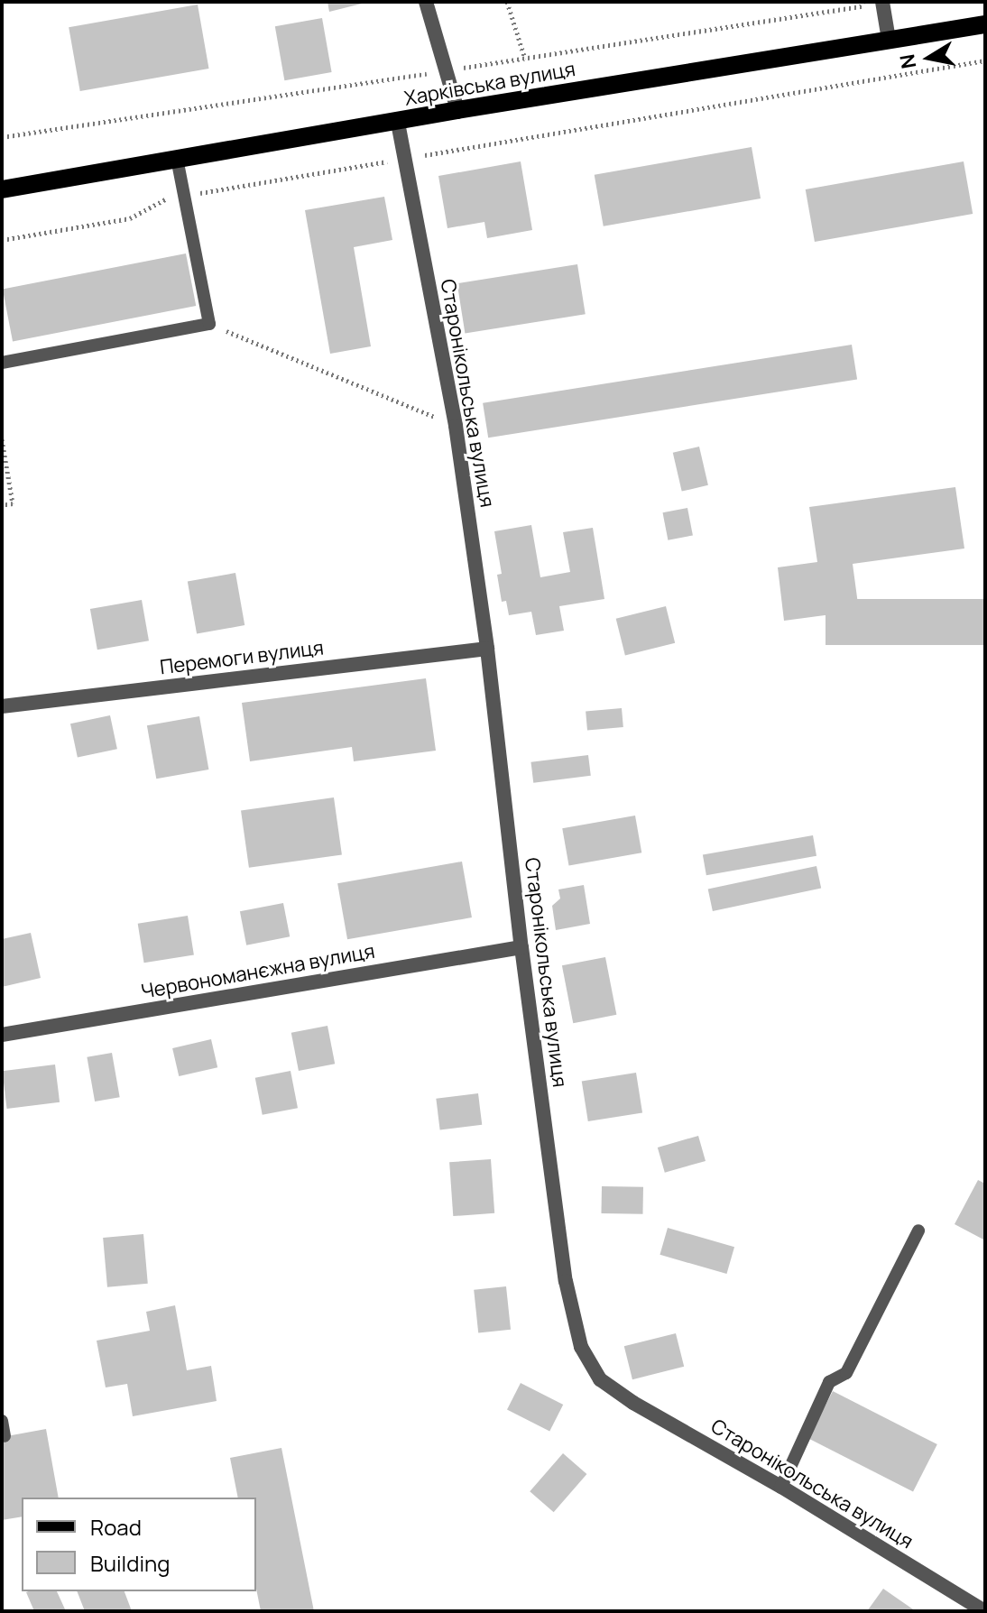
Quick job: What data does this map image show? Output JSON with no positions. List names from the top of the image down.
{
  "streets": {
    "main road": ["Харківська вулиця"],
    "street": ["Старонікольська вулиця", "Перемоги вулиця", "Червономанєжна вулиця"]
  },
  "crossings": [
    ["Харківська вулиця", "Старонікольська вулиця"],
    ["Старонікольська вулиця", "Перемоги вулиця"],
    ["Старонікольська вулиця", "Червономанєжна вулиця"]
  ],
  "legend": ["Road", "Building"],
  "north": "left"
}
